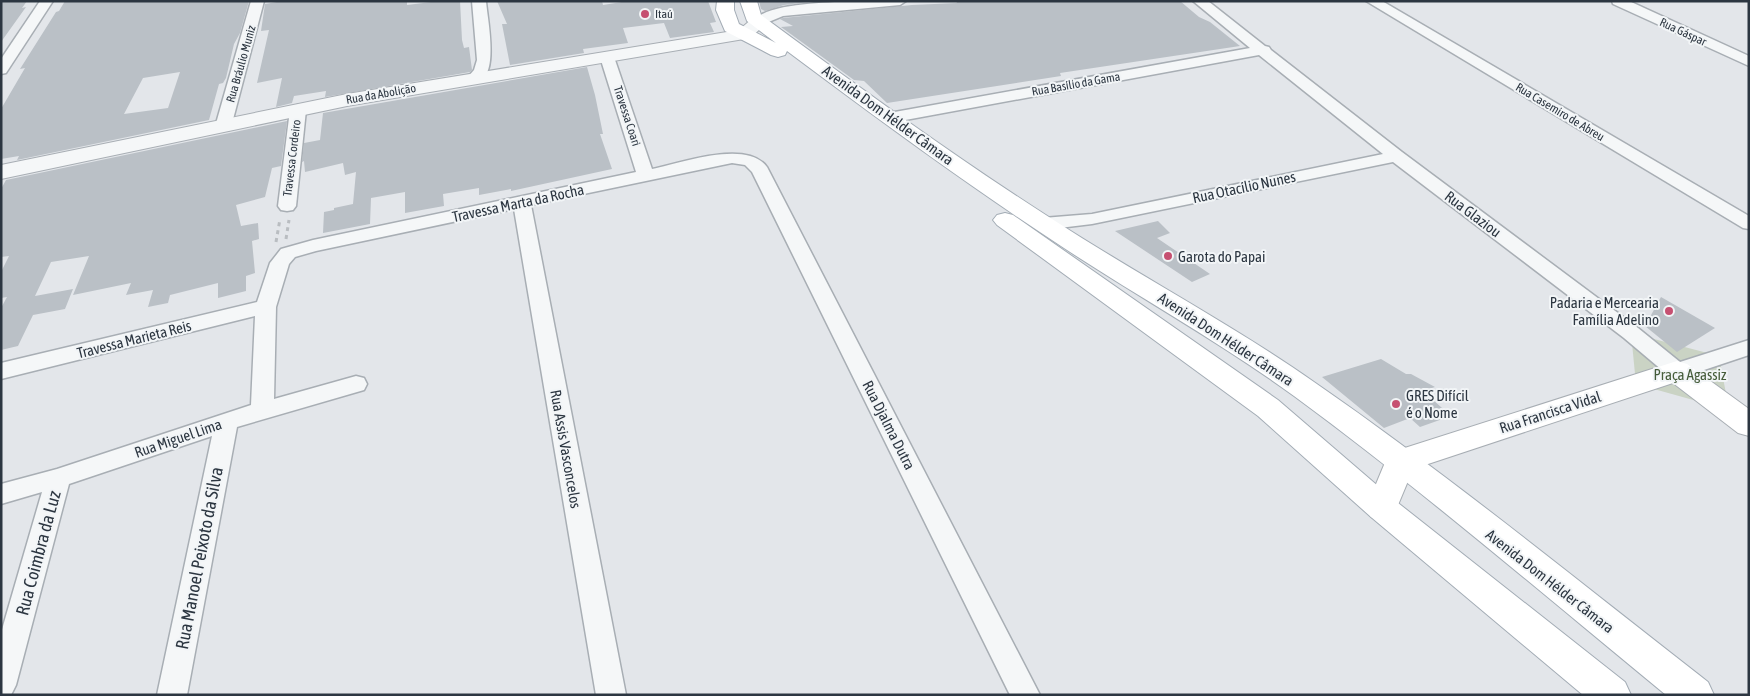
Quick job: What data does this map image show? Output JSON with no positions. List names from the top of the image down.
{
  "streets": {
    "main road": ["Avenida Dom Hélder Câmara", "Rua Glaziou", "Rua Francisca Vidal"],
    "street": [
      "Rua Gáspar",
      "Rua Bráulio Muniz",
      "Rua Basílio da Gama",
      "Rua da Abolição",
      "Rua Casemiro de Abreu",
      "Travessa Coari",
      "Travessa Cordeiro",
      "Rua Otacílio Nunes",
      "Travessa Marta da Rocha",
      "Travessa Marieta Reis",
      "Rua Djalma Dutra",
      "Rua Miguel Lima",
      "Rua Assis Vasconcelos",
      "Rua Coimbra da Luz",
      "Rua Manoel Peixoto da Silva"
    ]
  },
  "crossings": [
    ["Rua Bráulio Muniz", "Rua da Abolição"],
    ["Rua Basílio da Gama", "Avenida Dom Hélder Câmara"],
    ["Rua Basílio da Gama", "Rua Glaziou"],
    ["Rua da Abolição", "Avenida Dom Hélder Câmara"],
    ["Rua da Abolição", "Travessa Coari"],
    ["Rua da Abolição", "Travessa Cordeiro"],
    ["Avenida Dom Hélder Câmara", "Rua Otacílio Nunes"],
    ["Avenida Dom Hélder Câmara", "Rua Francisca Vidal"],
    ["Travessa Coari", "Travessa Marta da Rocha"],
    ["Rua Otacílio Nunes", "Rua Glaziou"],
    ["Travessa Marta da Rocha", "Rua Djalma Dutra"],
    ["Travessa Marta da Rocha", "Rua Assis Vasconcelos"],
    ["Rua Glaziou", "Rua Francisca Vidal"],
    ["Rua Miguel Lima", "Rua Coimbra da Luz"],
    ["Rua Miguel Lima", "Rua Manoel Peixoto da Silva"]
  ],
  "parks": ["Praça Agassiz"],
  "places": [
    "Itaú",
    "Garota do Papai",
    "Padaria e Mercearia Família Adelino",
    "GRES Difícil é o Nome"
  ]
}
